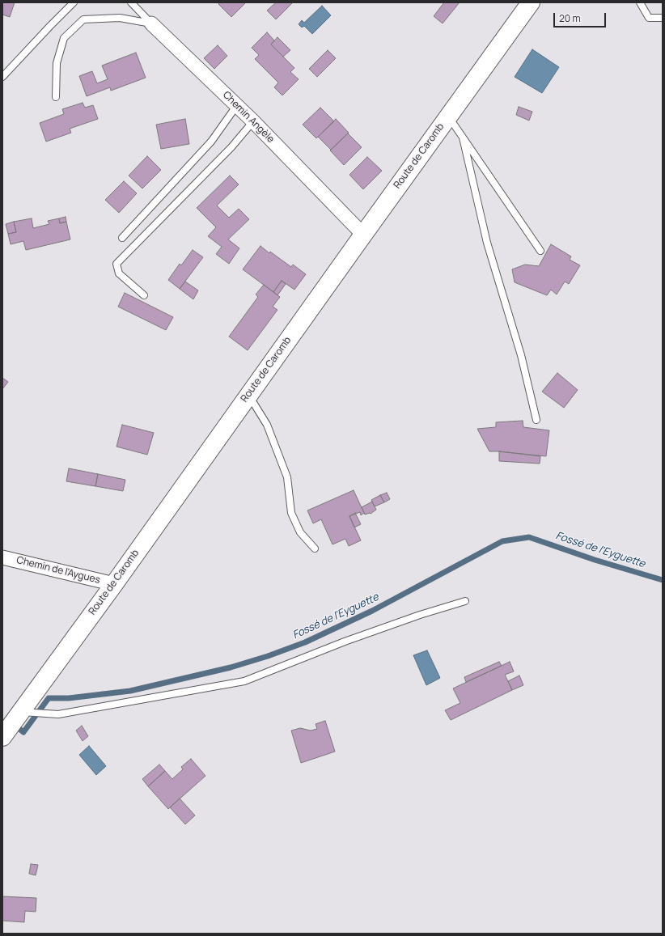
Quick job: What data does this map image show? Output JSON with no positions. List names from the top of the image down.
{
  "streets": {
    "main road": ["Route de Caromb"],
    "street": ["Chemin Angèle", "Chemin de l'Aygues"]
  },
  "crossings": [
    ["Chemin Angèle", "Route de Caromb"],
    ["Route de Caromb", "Chemin de l'Aygues"]
  ],
  "water": ["Fossé de l'Eyguette"],
  "scale_bar": "20 m"
}
